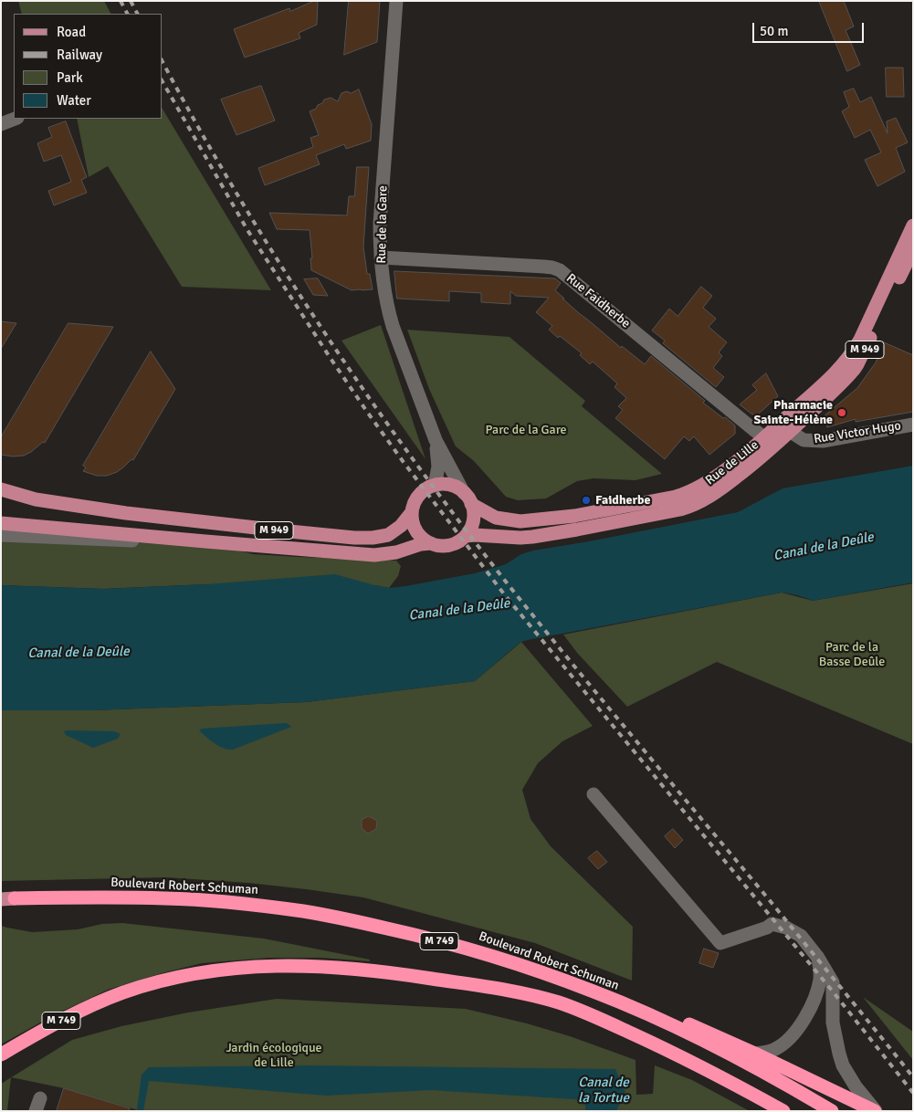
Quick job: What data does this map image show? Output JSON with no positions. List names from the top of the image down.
{
  "streets": {
    "highway": ["Boulevard Robert Schuman", "M 749"],
    "main road": ["M 949", "Rue de Lille"],
    "street": ["Rue de la Gare", "Rue Faidherbe", "Rue Victor Hugo"]
  },
  "crossings": [
    ["Rue de la Gare", "Rue Faidherbe"],
    ["Rue de la Gare", "M 949"],
    ["Rue de la Gare", "Rue de Lille"],
    ["Rue Faidherbe", "Rue de Lille"],
    ["M 949", "Rue de Lille"],
    ["Rue Victor Hugo", "Rue de Lille"]
  ],
  "water": ["Canal de la Deûle", "Canal de la Tortue"],
  "parks": ["Parc de la Gare", "Parc de la Basse Deûle", "Jardin écologique de Lille"],
  "places": ["Pharmacie Sainte-Hélène", "Faidherbe"],
  "legend": [
    "Road",
    "Railway",
    "Park",
    "Water"
  ],
  "scale_bar": "50 m"
}
